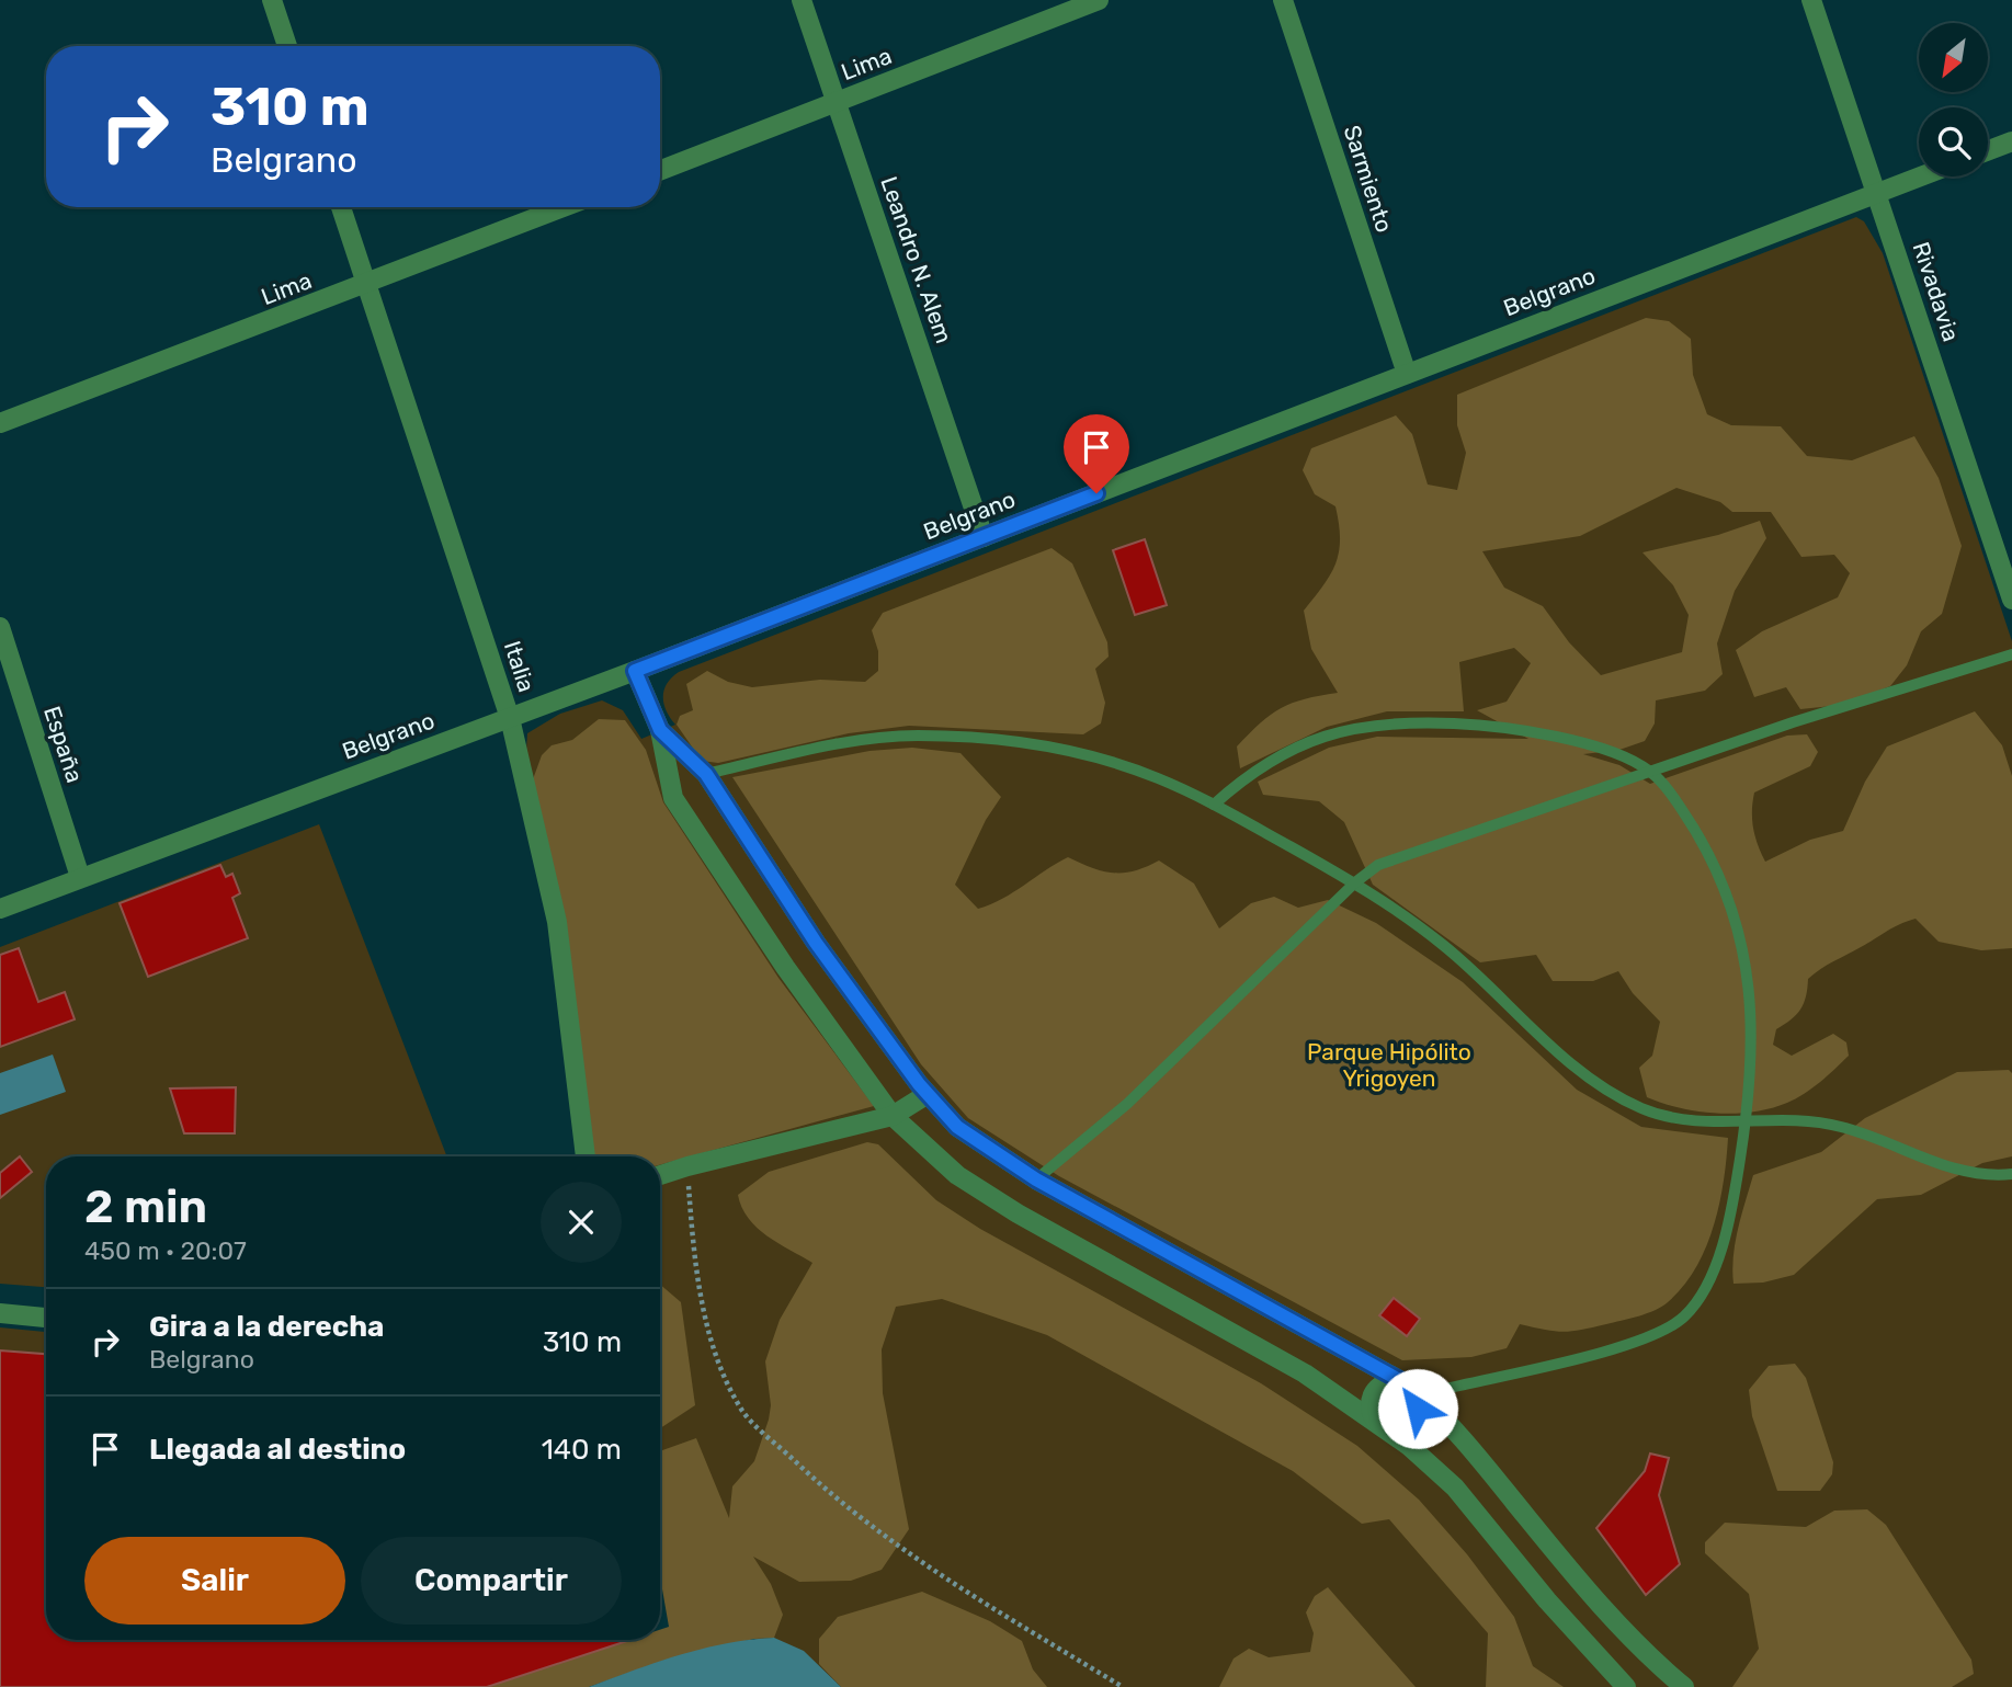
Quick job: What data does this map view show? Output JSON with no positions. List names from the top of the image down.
{
  "streets": {
    "street": [
      "Lima",
      "Sarmiento",
      "Leandro N. Alem",
      "Belgrano",
      "Rivadavia",
      "Italia",
      "España"
    ]
  },
  "crossings": [
    ["Lima", "Leandro N. Alem"],
    ["Lima", "Italia"],
    ["Sarmiento", "Belgrano"],
    ["Leandro N. Alem", "Belgrano"],
    ["Belgrano", "Rivadavia"],
    ["Belgrano", "Italia"],
    ["Belgrano", "España"]
  ],
  "parks": ["Parque Hipólito Yrigoyen"],
  "north": "bottom left",
  "page": {
    "turn": ["310 m", "Belgrano"],
    "heading": ["2 min", "450 m · 20:07"],
    "list": [
      {
        "name": "Gira a la derecha",
        "note": "Belgrano",
        "value": "310 m"
      },
      {
        "name": "Llegada al destino",
        "value": "140 m"
      }
    ],
    "buttons": ["Salir", "Compartir"]
  }
}
